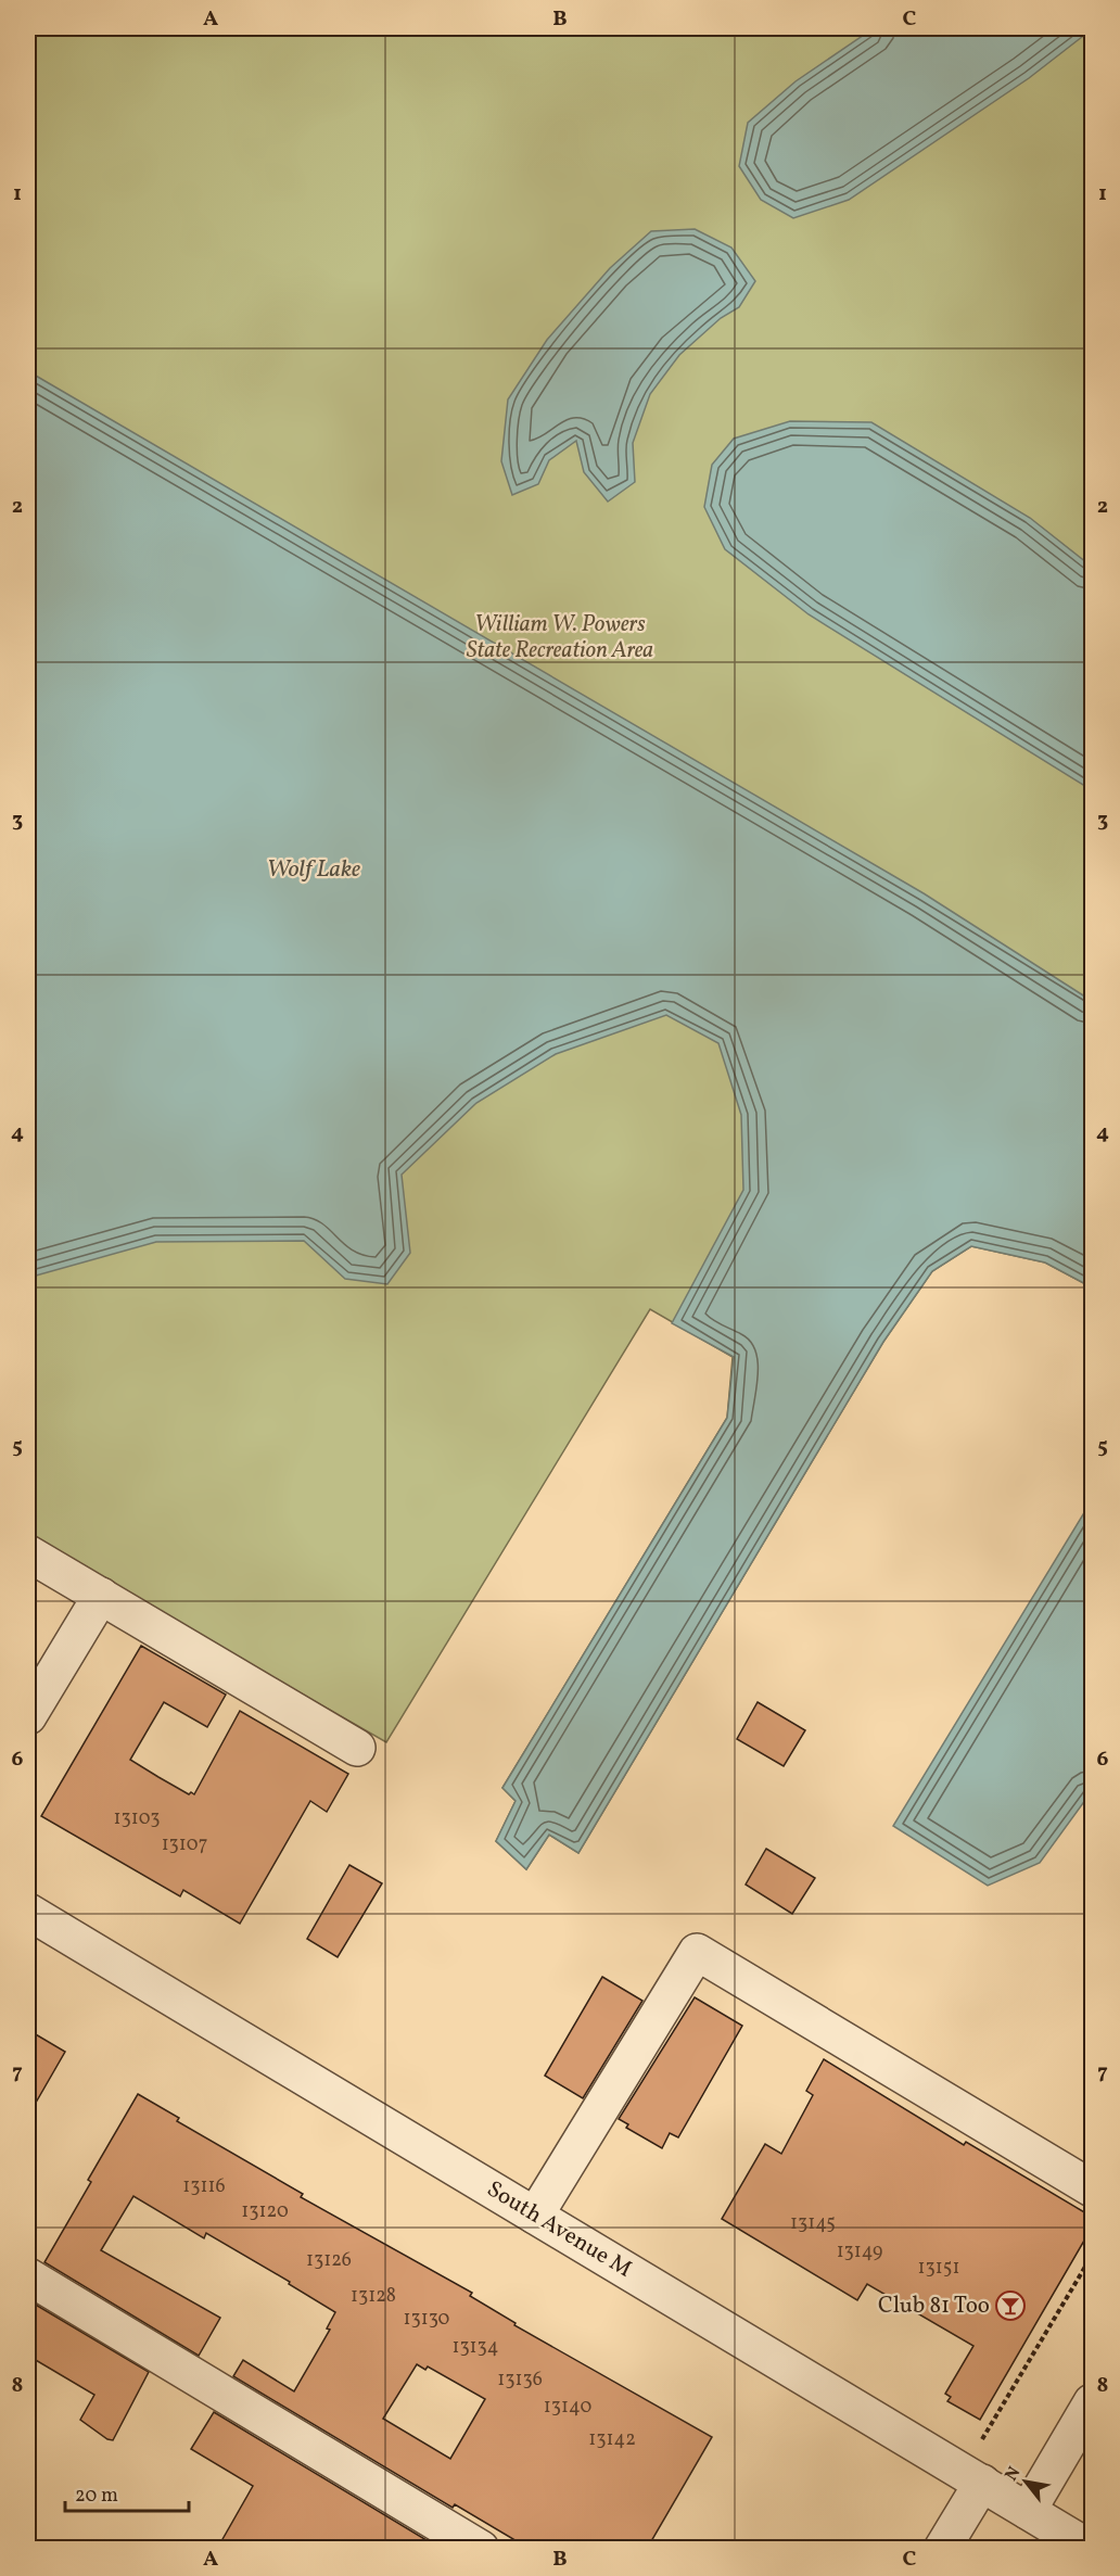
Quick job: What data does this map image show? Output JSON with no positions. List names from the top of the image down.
{
  "streets": {
    "street": ["South Avenue M"]
  },
  "water": ["Wolf Lake"],
  "parks": ["William W. Powers State Recreation Area"],
  "places": {
    "bar": ["Club 81 Too"]
  },
  "house_numbers": [
    "13103",
    "13107",
    "13116",
    "13120",
    "13145",
    "13149",
    "13126",
    "13151",
    "13128",
    "13130",
    "13134",
    "13136",
    "13140",
    "13142"
  ],
  "scale_bar": "20 m",
  "north": "top left",
  "grid": {
    "columns": ["A", "B", "C"],
    "rows": [
      "1",
      "2",
      "3",
      "4",
      "5",
      "6",
      "7",
      "8"
    ]
  }
}
